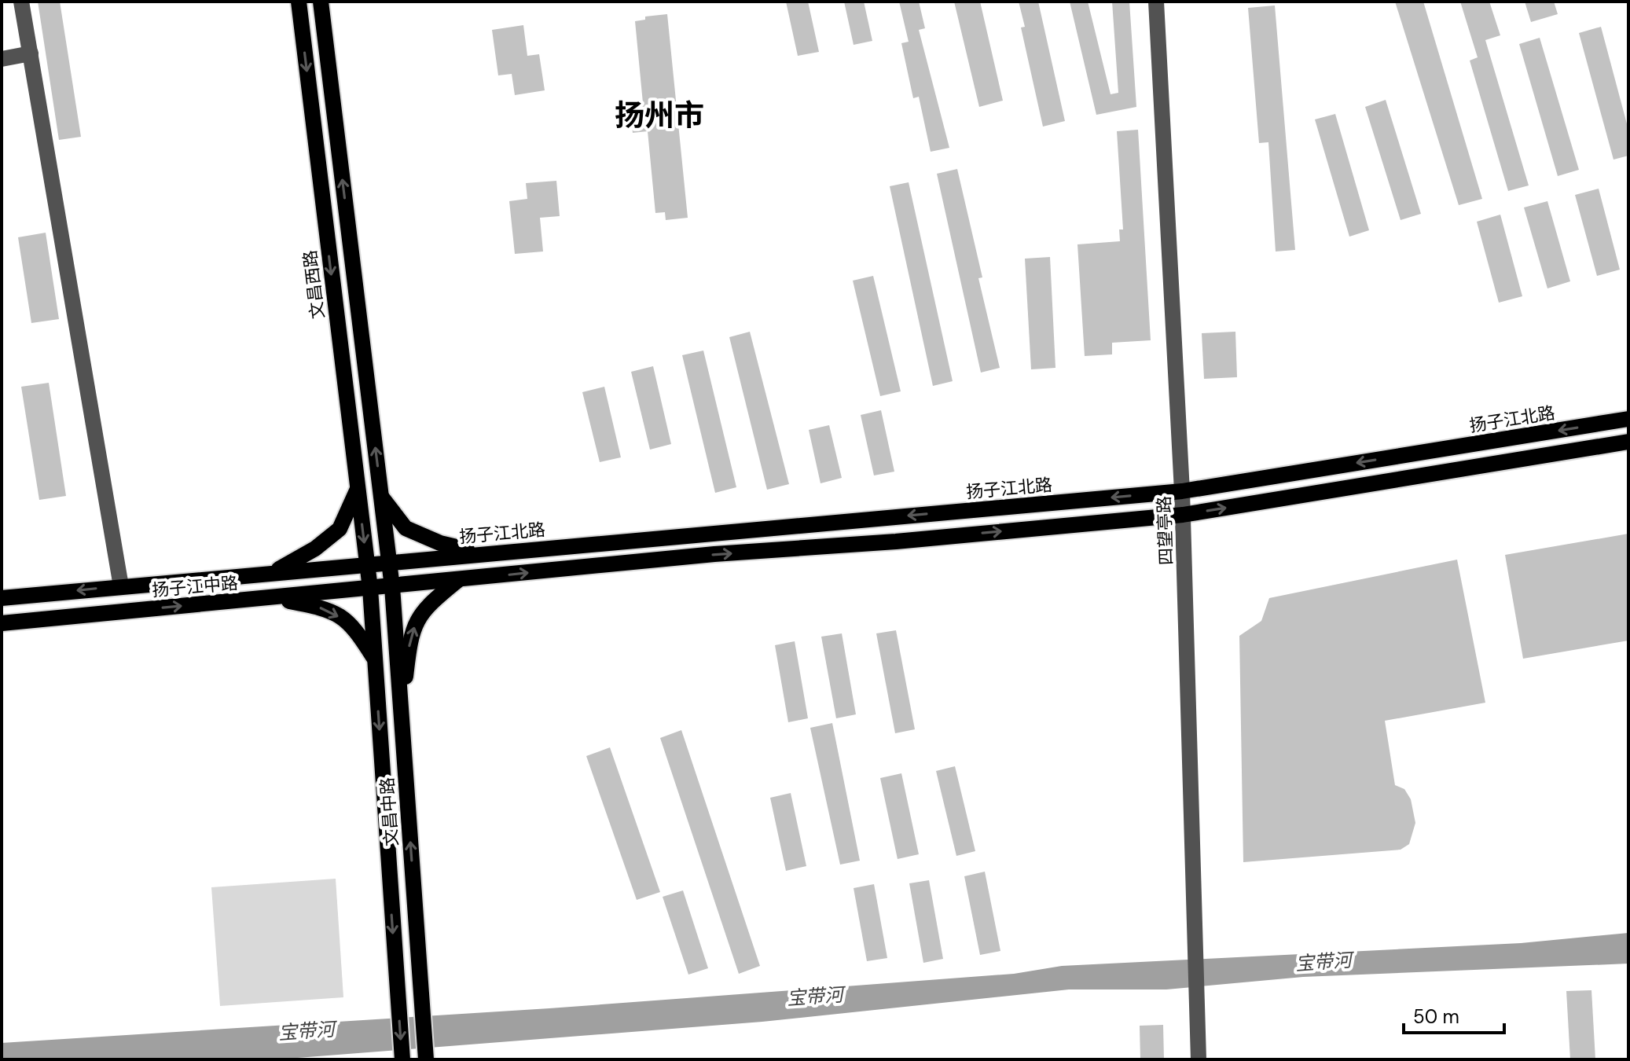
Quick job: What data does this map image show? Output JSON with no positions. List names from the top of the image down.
{
  "streets": {
    "main road": [
      "文昌西路",
      "扬子江北路",
      "扬子江中路",
      "文昌中路"
    ],
    "street": ["四望亭路"]
  },
  "crossings": [
    ["文昌西路", "扬子江中路"],
    ["文昌西路", "文昌中路"],
    ["扬子江北路", "四望亭路"],
    ["扬子江北路", "扬子江中路"],
    ["扬子江北路", "文昌中路"],
    ["扬子江中路", "文昌中路"]
  ],
  "districts": ["扬州市"],
  "water": ["宝带河"],
  "scale_bar": "50 m"
}
